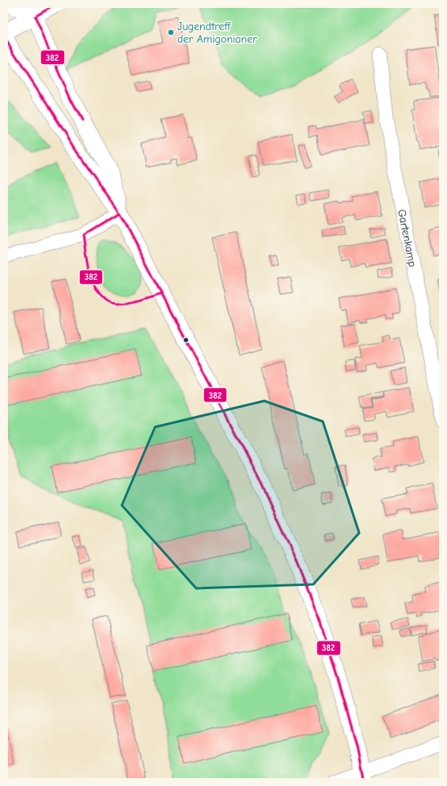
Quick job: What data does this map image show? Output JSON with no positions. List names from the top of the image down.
{
  "streets": {
    "street": ["Gartenkamp"]
  },
  "places": ["Jugendtreff der Amigonianer"],
  "lines": ["transit line 382"]
}
